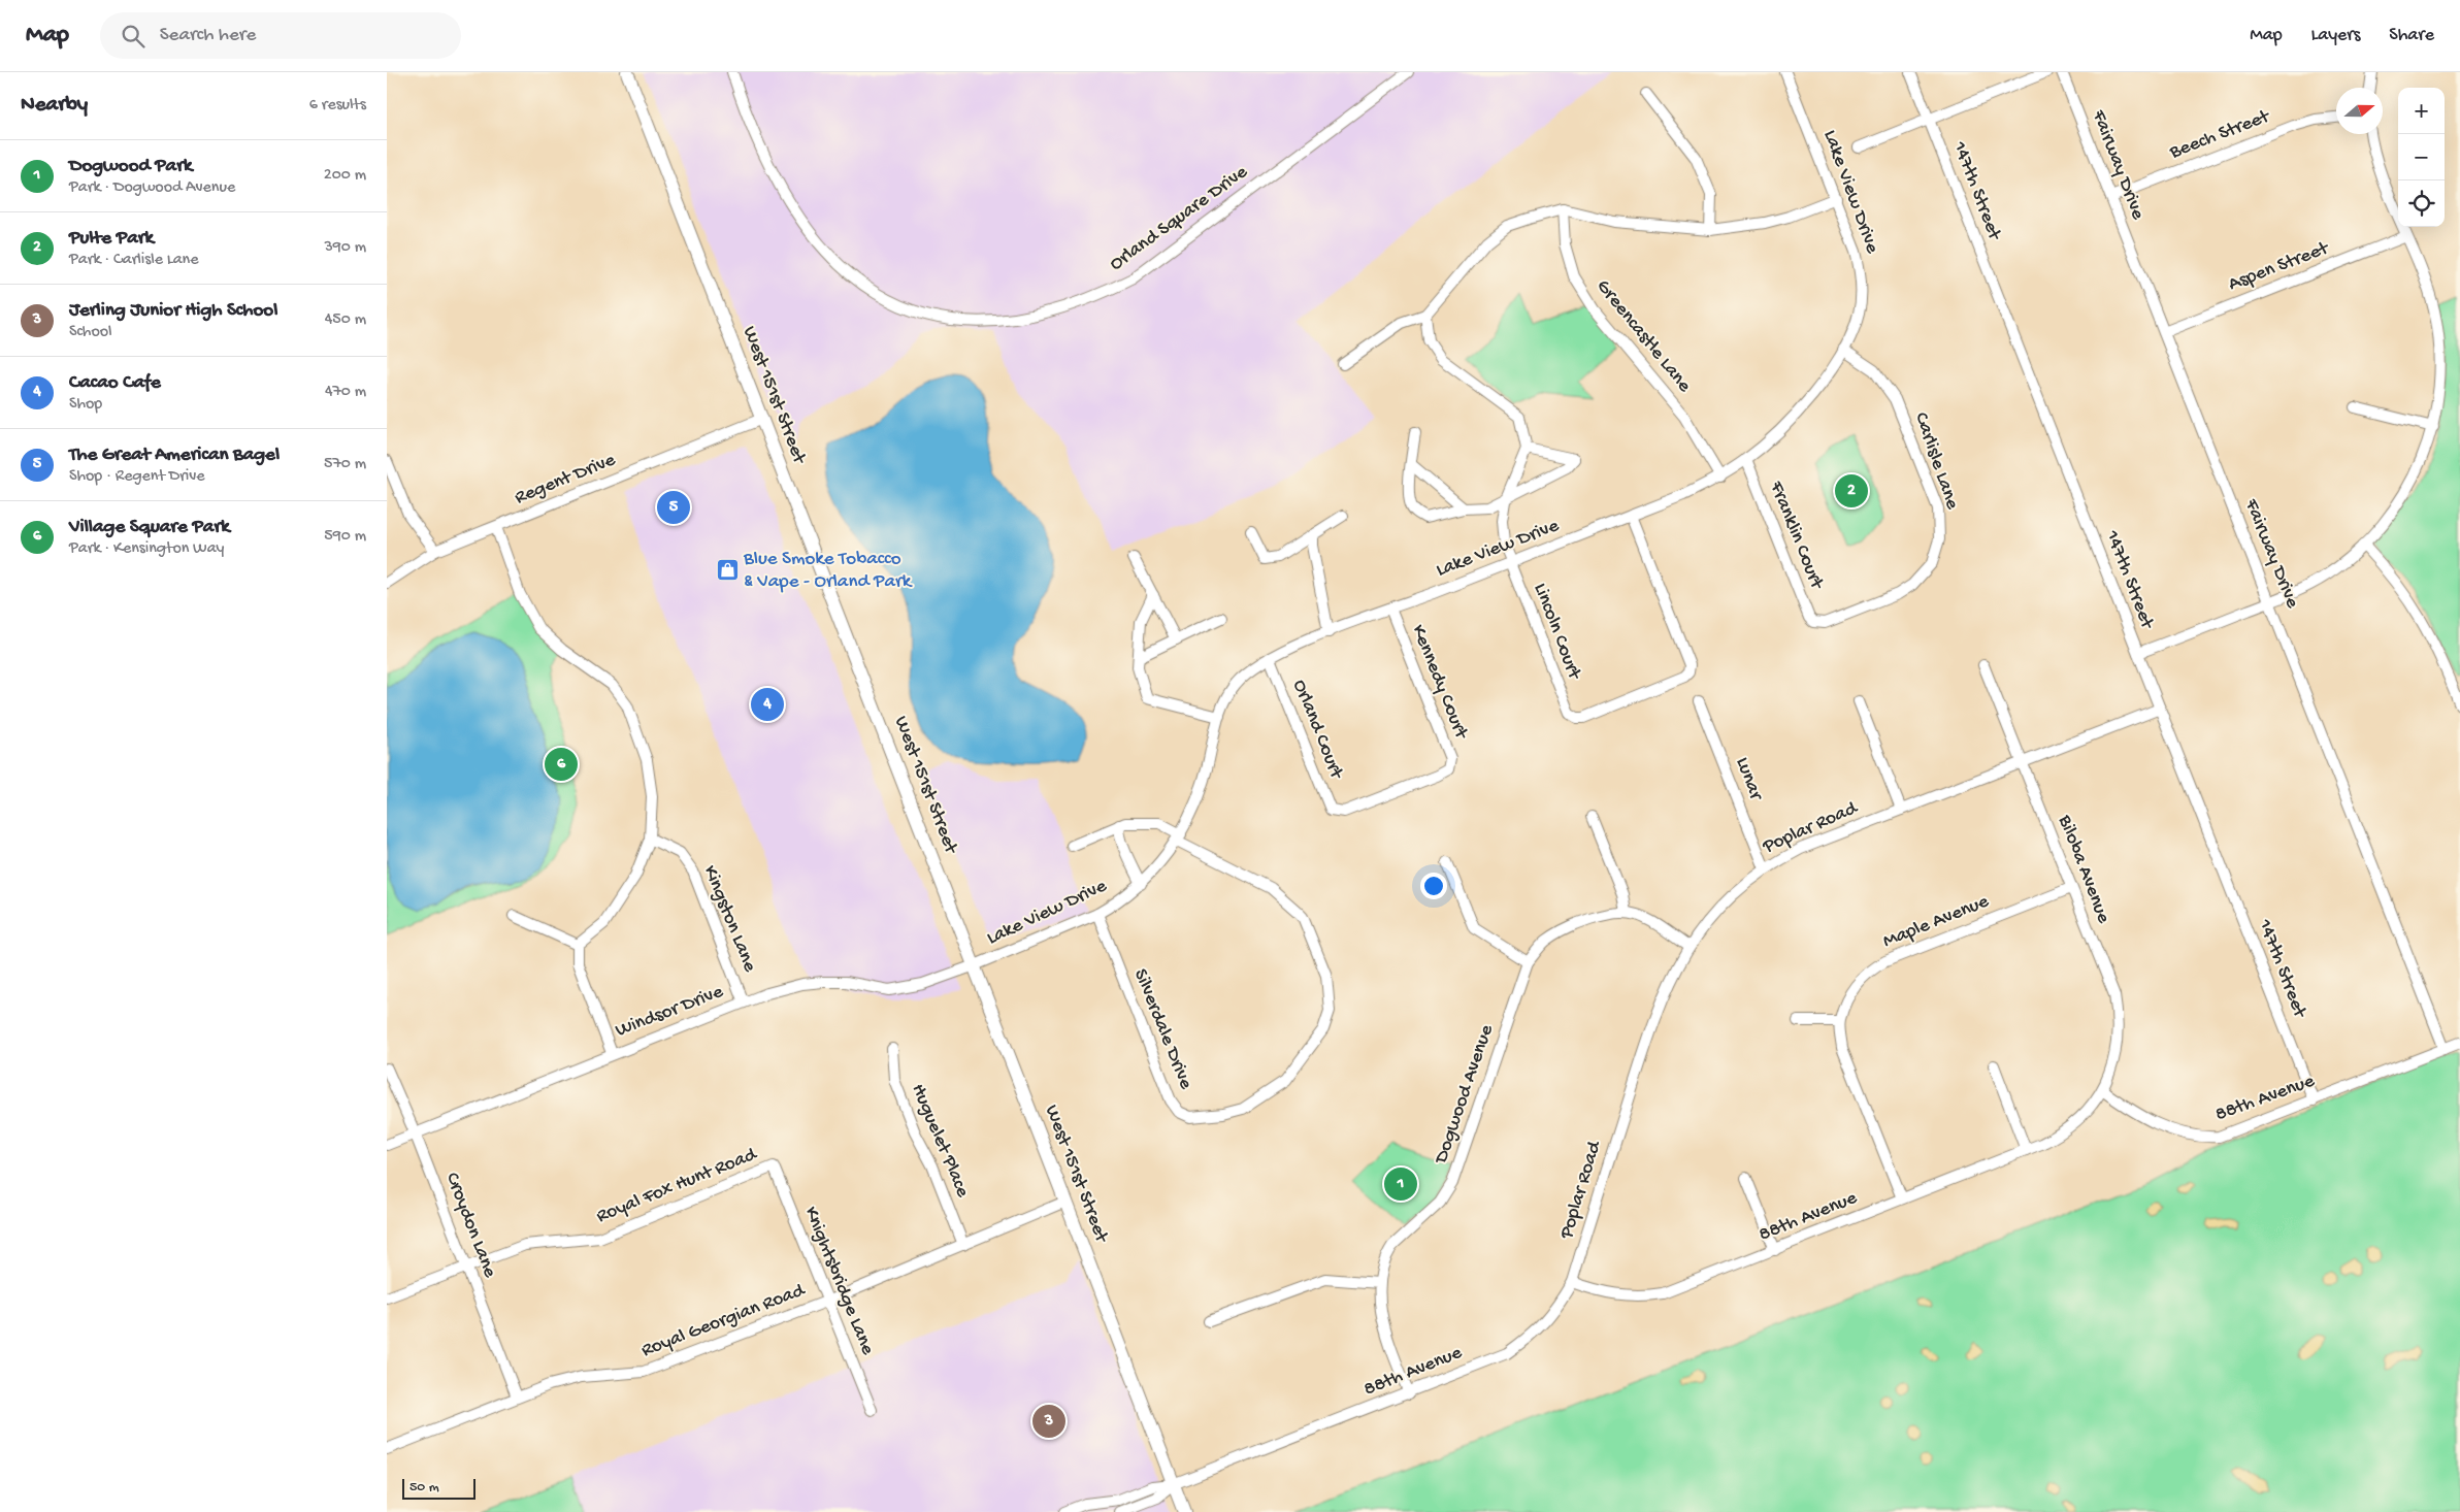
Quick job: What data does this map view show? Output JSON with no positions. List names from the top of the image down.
{
  "streets": {
    "street": [
      "Beech Street",
      "Fairway Drive",
      "147th Street",
      "Lake View Drive",
      "Orland Square Drive",
      "Aspen Street",
      "Greencastle Lane",
      "West 151st Street",
      "Carlisle Lane",
      "Regent Drive",
      "Franklin Court",
      "Lincoln Court",
      "Kennedy Court",
      "Orland Court",
      "Lunar",
      "Poplar Road",
      "Biloba Avenue",
      "Kingston Lane",
      "Maple Avenue",
      "Windsor Drive",
      "Silverdale Drive",
      "Dogwood Avenue",
      "88th Avenue",
      "Huguelet Place",
      "Royal Fox Hunt Road",
      "Croydon Lane",
      "Knightsbridge Lane",
      "Royal Georgian Road"
    ]
  },
  "crossings": [
    ["Beech Street", "Fairway Drive"],
    ["Fairway Drive", "Aspen Street"],
    ["Fairway Drive", "88th Avenue"],
    ["147th Street", "Poplar Road"],
    ["147th Street", "88th Avenue"],
    ["Lake View Drive", "Greencastle Lane"],
    ["Lake View Drive", "West 151st Street"],
    ["Lake View Drive", "Carlisle Lane"],
    ["Lake View Drive", "Franklin Court"],
    ["Lake View Drive", "Lincoln Court"],
    ["Lake View Drive", "Kennedy Court"],
    ["Lake View Drive", "Orland Court"],
    ["Lake View Drive", "Windsor Drive"],
    ["Lake View Drive", "Silverdale Drive"],
    ["West 151st Street", "Regent Drive"],
    ["West 151st Street", "Windsor Drive"],
    ["West 151st Street", "88th Avenue"],
    ["West 151st Street", "Royal Georgian Road"],
    ["Carlisle Lane", "Franklin Court"],
    ["Kennedy Court", "Orland Court"],
    ["Lunar", "Poplar Road"],
    ["Poplar Road", "Biloba Avenue"],
    ["Poplar Road", "Dogwood Avenue"],
    ["Poplar Road", "88th Avenue"],
    ["Biloba Avenue", "Maple Avenue"],
    ["Biloba Avenue", "88th Avenue"],
    ["Kingston Lane", "Windsor Drive"],
    ["Windsor Drive", "Croydon Lane"],
    ["Dogwood Avenue", "88th Avenue"],
    ["Huguelet Place", "Royal Georgian Road"],
    ["Royal Fox Hunt Road", "Croydon Lane"],
    ["Royal Fox Hunt Road", "Knightsbridge Lane"],
    ["Croydon Lane", "Royal Georgian Road"],
    ["Knightsbridge Lane", "Royal Georgian Road"]
  ],
  "places": {
    "shop": ["Blue Smoke Tobacco & Vape - Orland Park"]
  },
  "scale_bar": "50 m",
  "north": "right",
  "page": {
    "header": "Map",
    "search": "Search here",
    "nav": ["Map", "Layers", "Share"],
    "heading": ["Nearby", "6 results"],
    "map_buttons": ["+", "−"],
    "list": [
      {
        "mark": "1",
        "name": "Dogwood Park",
        "note": "Park · Dogwood Avenue",
        "value": "200 m"
      },
      {
        "mark": "2",
        "name": "Pulte Park",
        "note": "Park · Carlisle Lane",
        "value": "390 m"
      },
      {
        "mark": "3",
        "name": "Jerling Junior High School",
        "note": "School",
        "value": "450 m"
      },
      {
        "mark": "4",
        "name": "Cacao Cafe",
        "note": "Shop",
        "value": "470 m"
      },
      {
        "mark": "5",
        "name": "The Great American Bagel",
        "note": "Shop · Regent Drive",
        "value": "570 m"
      },
      {
        "mark": "6",
        "name": "Village Square Park",
        "note": "Park · Kensington Way",
        "value": "590 m"
      }
    ],
    "pins": [
      "2",
      "5",
      "4",
      "6",
      "1",
      "3"
    ],
    "scale": "50 m"
  }
}
